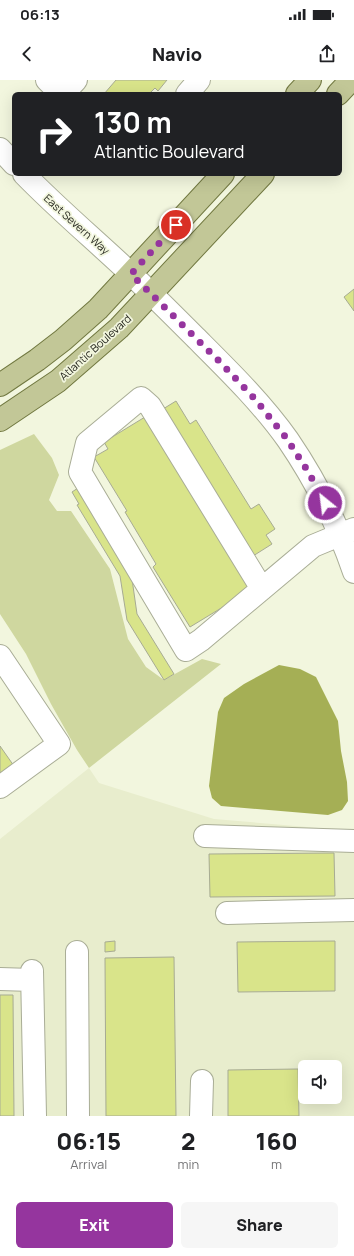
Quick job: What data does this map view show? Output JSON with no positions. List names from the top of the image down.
{
  "streets": {
    "main road": ["Atlantic Boulevard"],
    "street": ["East Severn Way"]
  },
  "crossings": [
    ["East Severn Way", "Atlantic Boulevard"]
  ],
  "page": {
    "status": "06:13",
    "header": "Navio",
    "turn": ["130 m", "Atlantic Boulevard"],
    "eta": [
      "06:15",
      "Arrival",
      "2",
      "min",
      "160",
      "m"
    ],
    "buttons": ["Exit", "Share"]
  }
}
